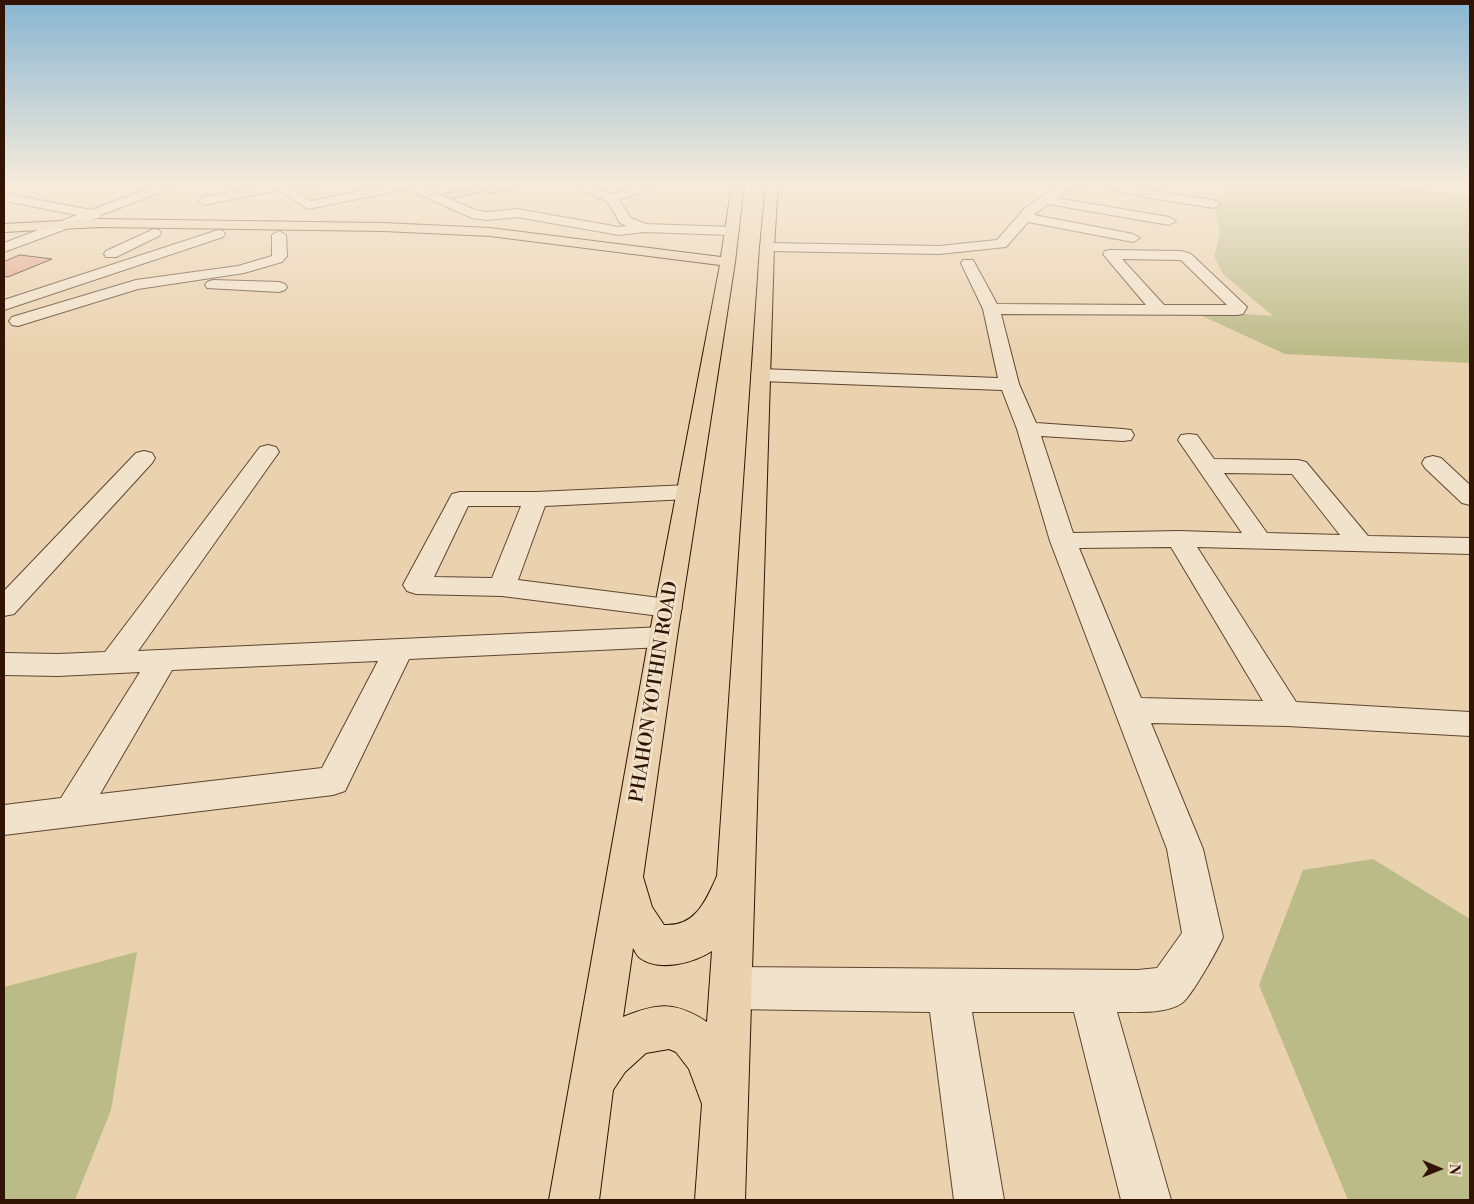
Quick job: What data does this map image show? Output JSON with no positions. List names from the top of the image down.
{
  "streets": {
    "main road": ["PHAHON YOTHIN ROAD"]
  },
  "north": "right"
}
